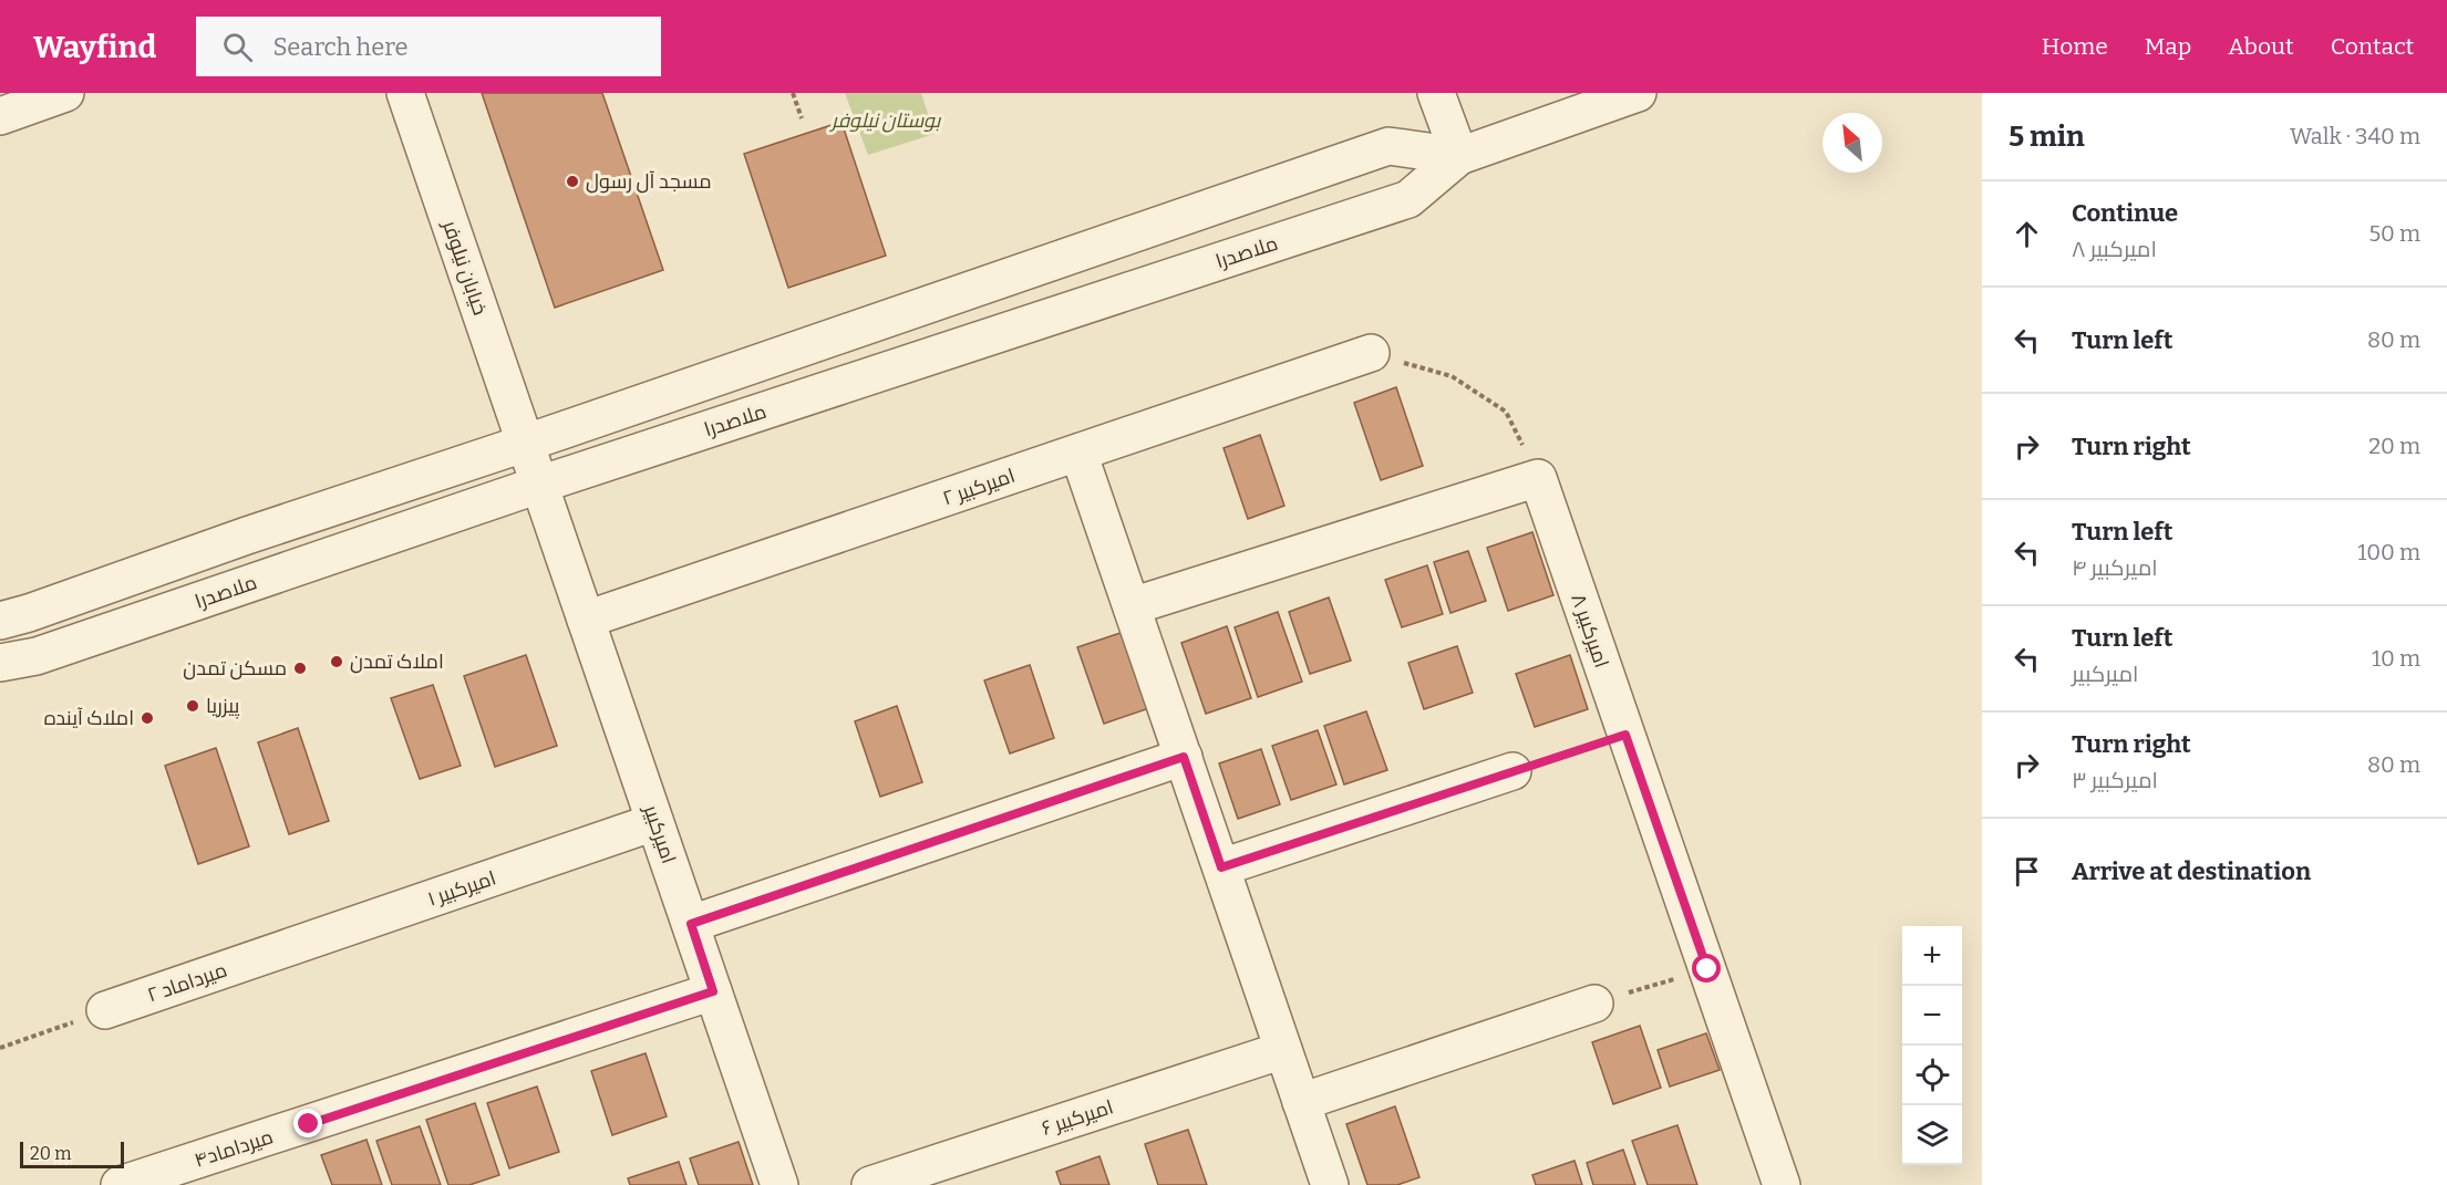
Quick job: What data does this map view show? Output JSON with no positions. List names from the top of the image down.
{
  "streets": {
    "street": [
      "ملاصدرا",
      "خیابان نیلوفر",
      "امیرکبیر ۲",
      "امیرکبیر ۸",
      "امیرکبیر",
      "امیرکبیر ۱",
      "میرداماد ۲",
      "امیرکبیر ۶",
      "میرداماد۴"
    ]
  },
  "crossings": [
    ["ملاصدرا", "خیابان نیلوفر"],
    ["ملاصدرا", "امیرکبیر"],
    ["خیابان نیلوفر", "امیرکبیر"],
    ["امیرکبیر ۲", "امیرکبیر"],
    ["امیرکبیر", "امیرکبیر ۱"],
    ["امیرکبیر", "میرداماد۴"],
    ["امیرکبیر ۱", "میرداماد ۲"]
  ],
  "parks": ["بوستان نیلوفر"],
  "places": [
    "مسجد آل رسول",
    "املاک تمدن",
    "مسکن تمدن",
    "پیزریا",
    "املاک آینده"
  ],
  "scale_bar": "20 m",
  "north": "top left",
  "page": {
    "header": "Wayfind",
    "search": "Search here",
    "nav": [
      "Home",
      "Map",
      "About",
      "Contact"
    ],
    "heading": ["5 min", "Walk · 340 m"],
    "list": [
      ["Continue", "امیرکبیر ۸", "50 m"],
      ["Turn left", "80 m"],
      ["Turn right", "20 m"],
      ["Turn left", "امیرکبیر ۴", "100 m"],
      ["Turn left", "امیرکبیر", "10 m"],
      ["Turn right", "امیرکبیر ۳", "80 m"],
      "Arrive at destination"
    ],
    "map_buttons": ["+", "−"],
    "scale": "20 m"
  }
}
